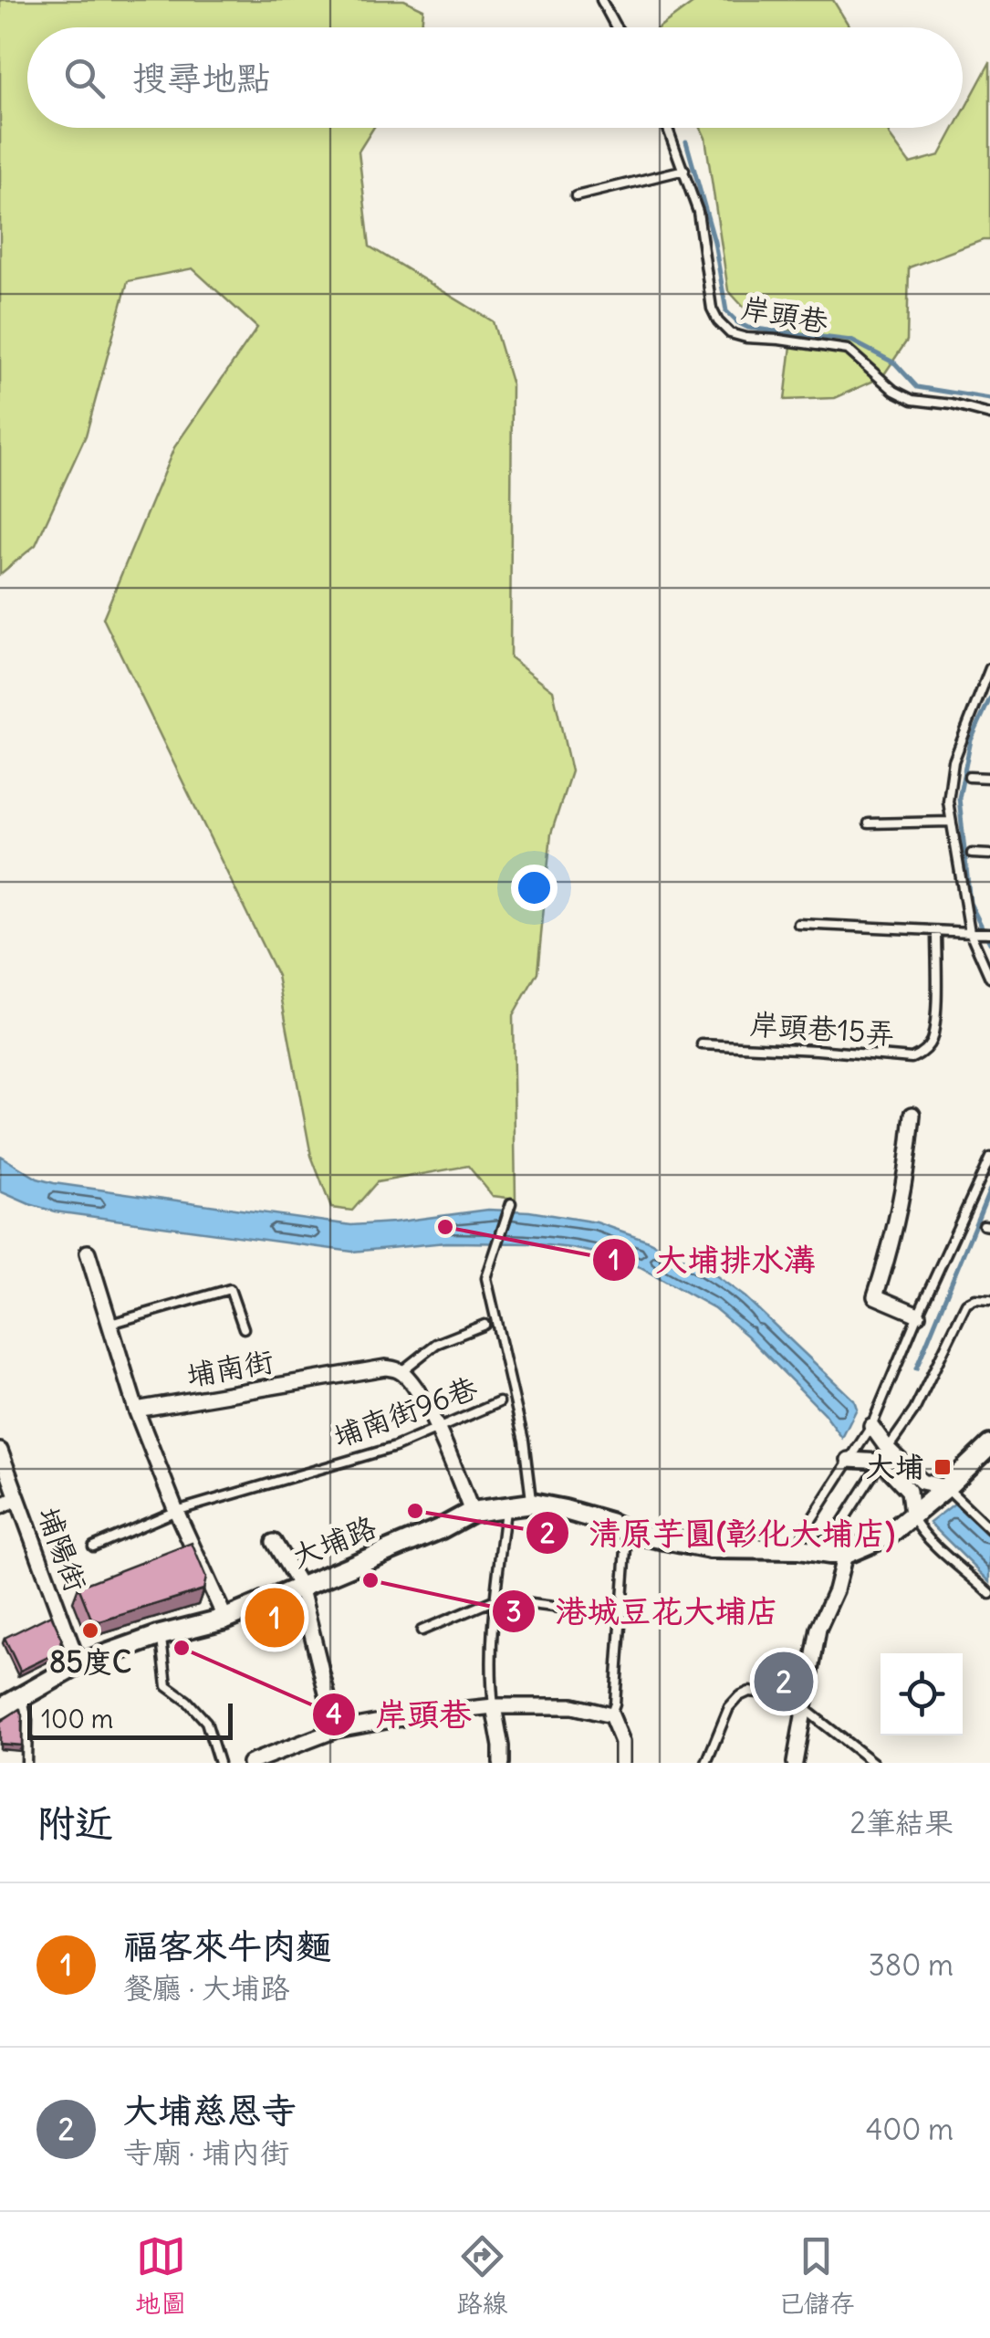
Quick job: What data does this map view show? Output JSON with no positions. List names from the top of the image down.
{
  "streets": {
    "main road": ["大埔路"],
    "street": ["埔南街", "埔陽街"],
    "lane": ["岸頭巷", "岸頭巷15弄", "埔南街96巷"]
  },
  "crossings": [
    ["大埔路", "埔陽街"]
  ],
  "places": {
    "other": [
      "大埔排水溝",
      "清原芋圓(彰化大埔店)",
      "港城豆花大埔店",
      "85度C",
      "岸頭巷"
    ],
    "transit": ["大埔"]
  },
  "scale_bar": "100 m",
  "page": {
    "search": "搜尋地點",
    "pins": ["1", "2"],
    "scale": "100 m",
    "heading": ["附近", "2筆結果"],
    "list": [
      {
        "mark": "1",
        "name": "福客來牛肉麵",
        "note": "餐廳 · 大埔路",
        "value": "380 m"
      },
      {
        "mark": "2",
        "name": "大埔慈恩寺",
        "note": "寺廟 · 埔內街",
        "value": "400 m"
      }
    ],
    "nav": ["地圖", "路線", "已儲存"]
  }
}
